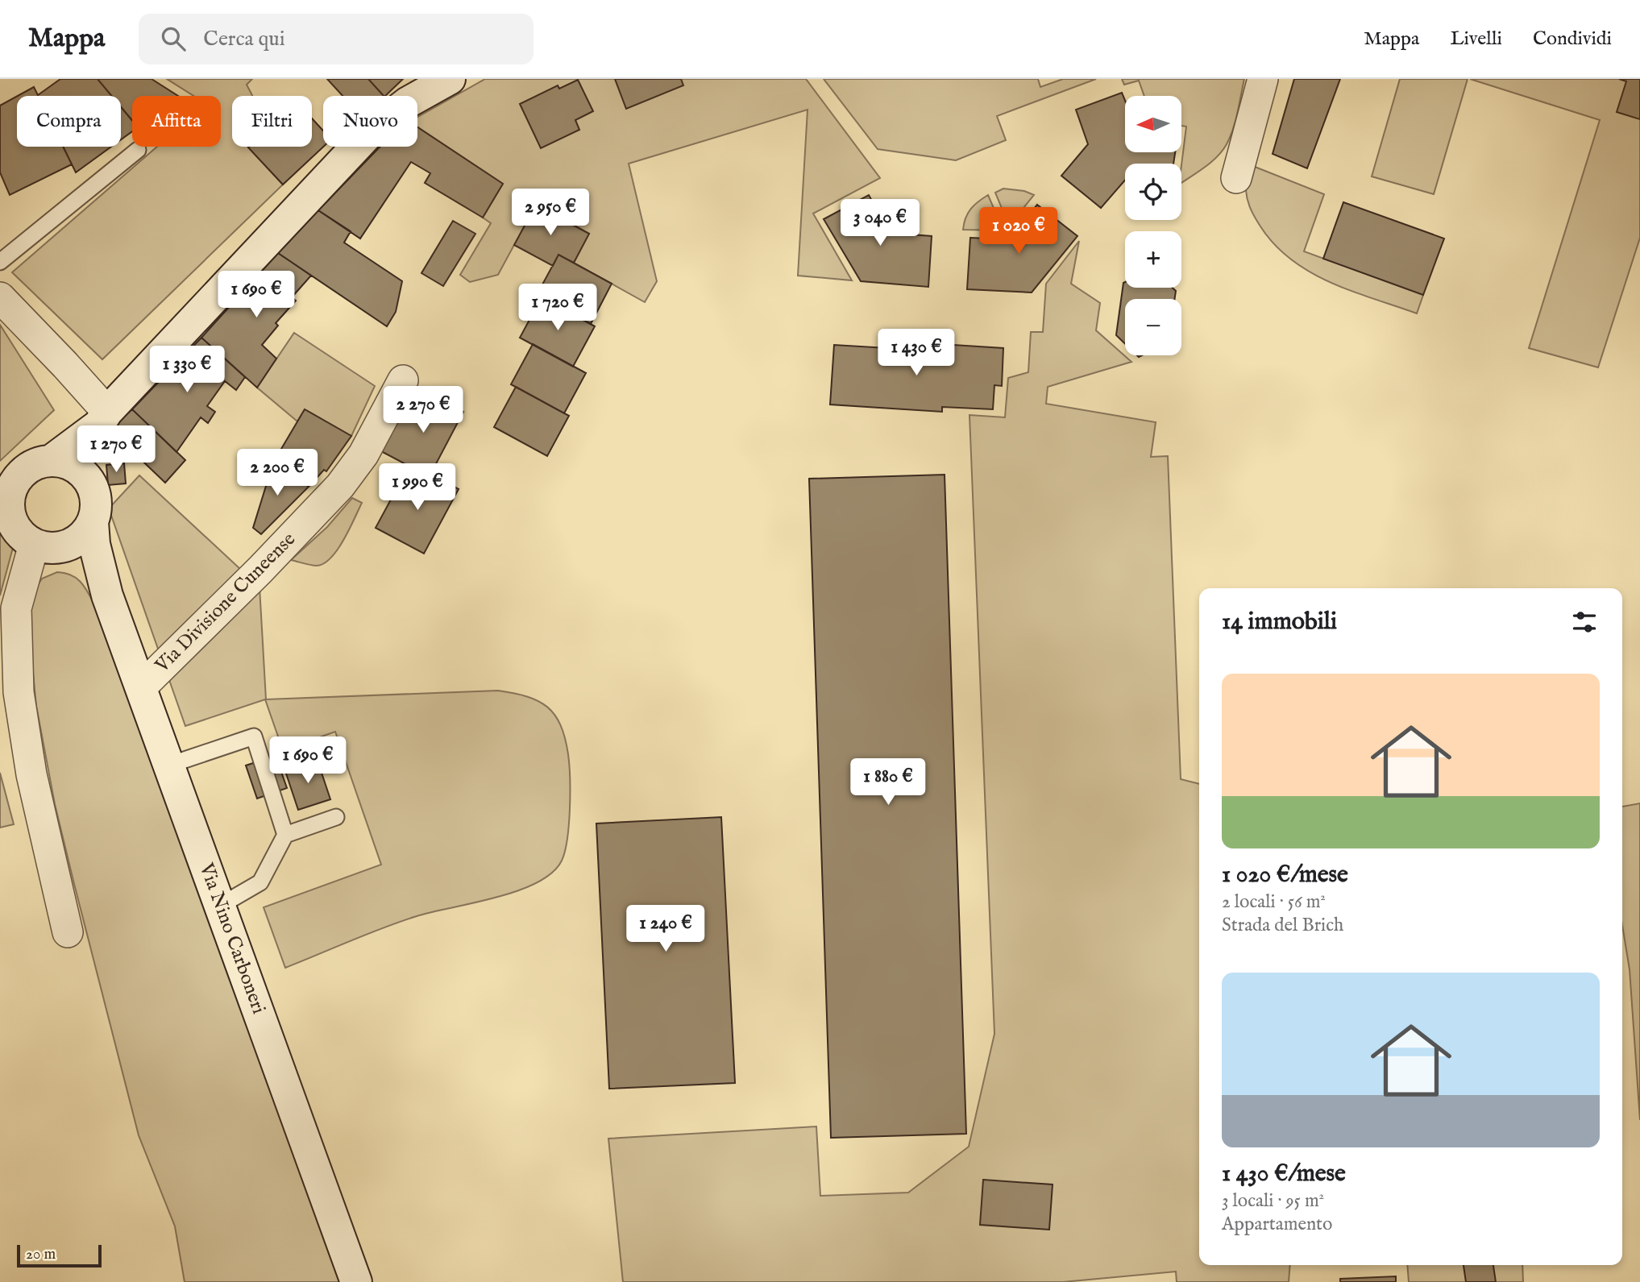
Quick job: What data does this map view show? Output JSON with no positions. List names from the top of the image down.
{
  "streets": {
    "main road": ["Via Nino Carboneri"],
    "street": ["Via Divisione Cuneense"]
  },
  "crossings": [
    ["Via Divisione Cuneense", "Via Nino Carboneri"]
  ],
  "scale_bar": "20 m",
  "north": "left",
  "page": {
    "header": "Mappa",
    "search": "Cerca qui",
    "nav": ["Mappa", "Livelli", "Condividi"],
    "map_buttons": ["+", "−"],
    "chip": [
      "Compra",
      "Affitta",
      "Filtri",
      "Nuovo"
    ],
    "price": [
      "2 950 €",
      "3 040 €",
      "1 020 €",
      "1 690 €",
      "1 720 €",
      "1 430 €",
      "1 330 €",
      "2 270 €",
      "1 270 €",
      "2 200 €",
      "1 990 €",
      "1 690 €",
      "1 880 €",
      "1 240 €"
    ],
    "heading": "14 immobili",
    "list": [
      {
        "name": "1 020 €/mese",
        "note": "2 locali · 56 m² · Strada del Brich"
      },
      {
        "name": "1 430 €/mese",
        "note": "3 locali · 95 m² · Appartamento"
      }
    ],
    "scale": "20 m"
  }
}
